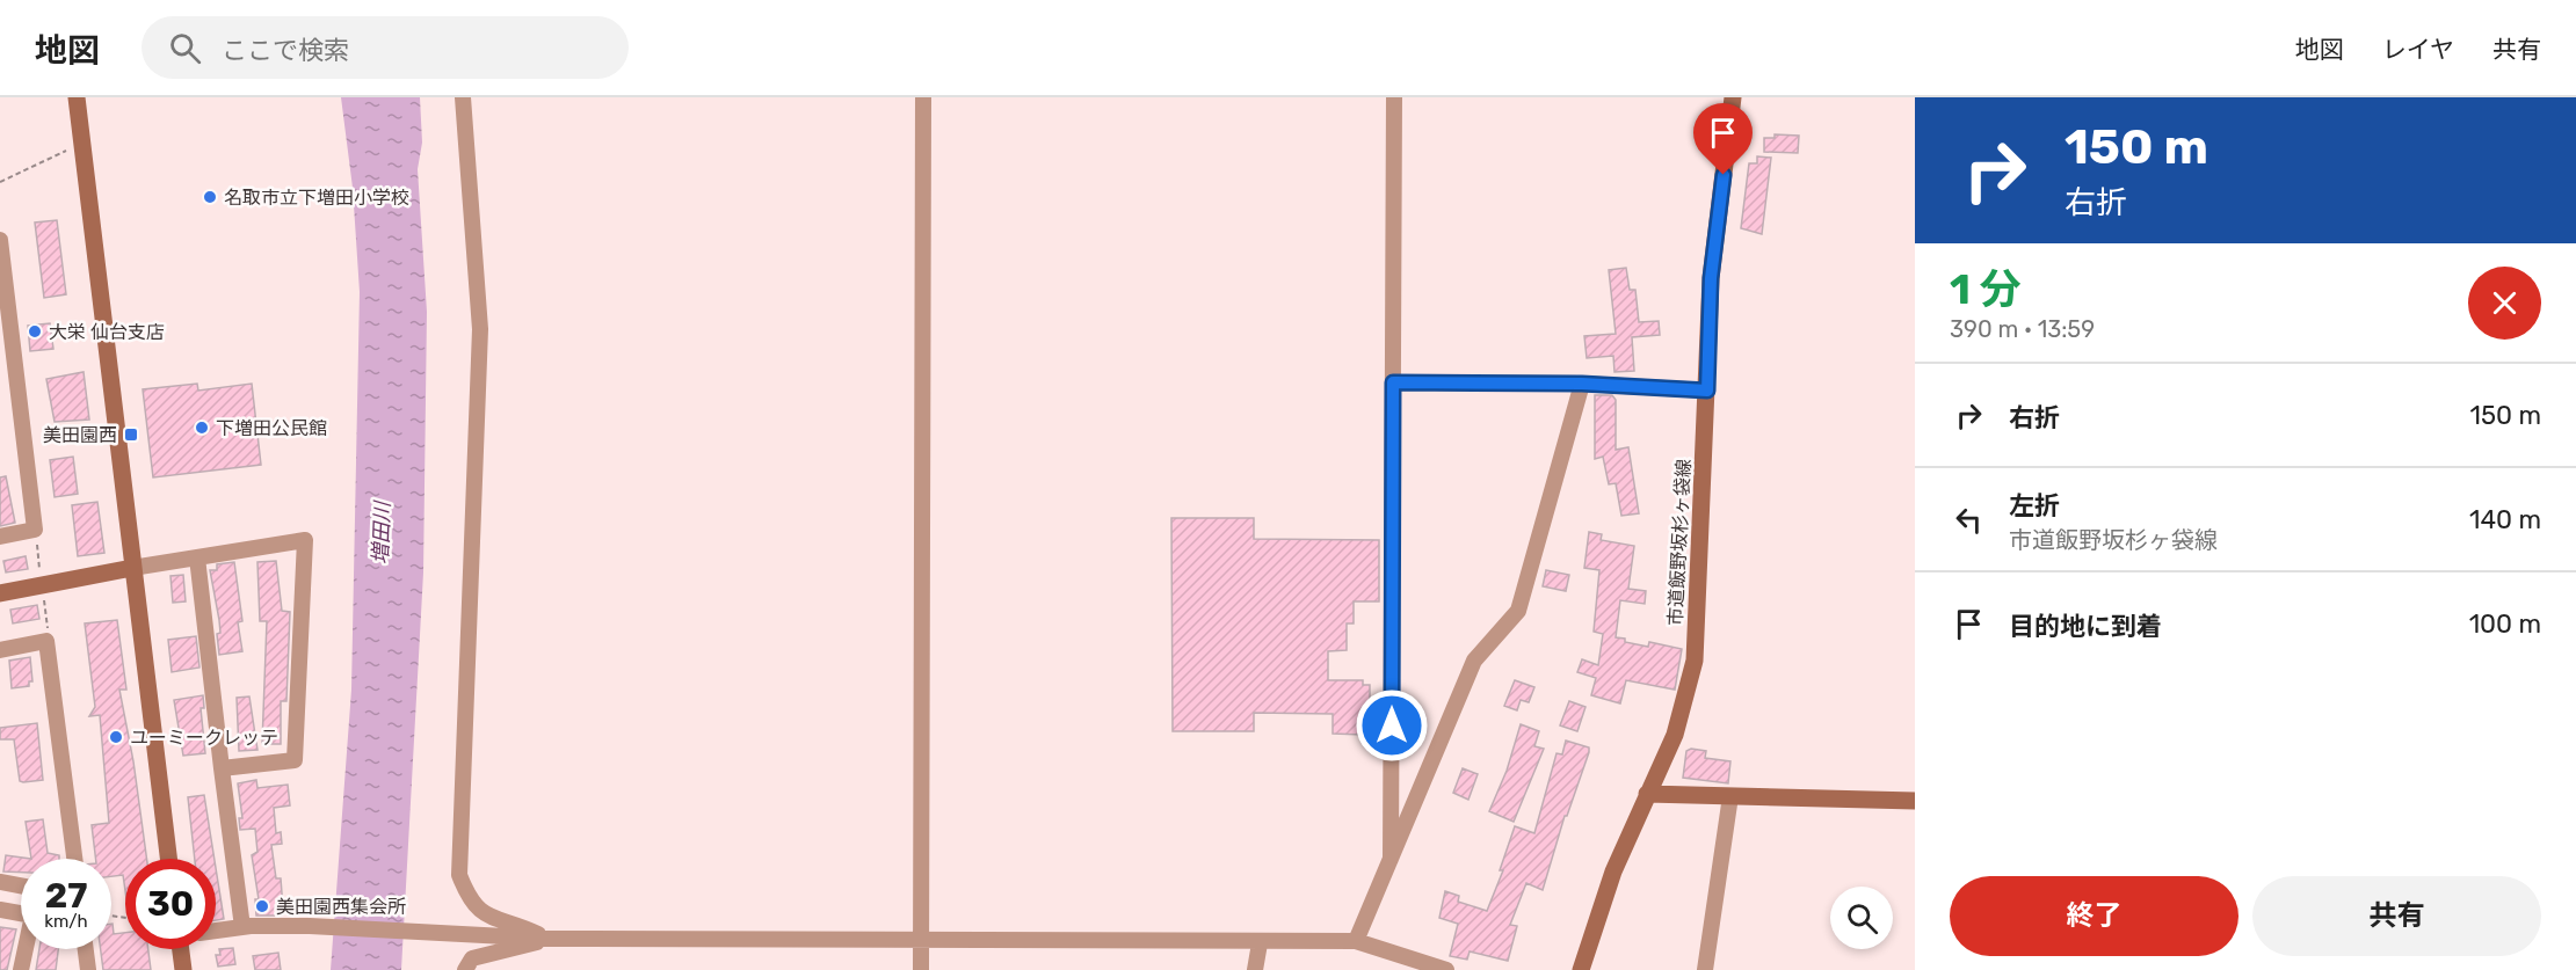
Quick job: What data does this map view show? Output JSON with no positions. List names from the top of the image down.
{
  "streets": {
    "street": ["市道飯野坂杉ヶ袋線"]
  },
  "water": ["増田川"],
  "places": {
    "other": [
      "名取市立下増田小学校",
      "大栄 仙台支店",
      "下増田公民館",
      "ユーミークレッテ",
      "美田園西集会所"
    ],
    "transit": ["美田園西"]
  },
  "page": {
    "header": "地図",
    "search": "ここで検索",
    "nav": ["地図", "レイヤ", "共有"],
    "turn": ["150 m", "右折"],
    "heading": ["1 分", "390 m · 13:59"],
    "list": [
      {
        "name": "右折",
        "value": "150 m"
      },
      {
        "name": "左折",
        "note": "市道飯野坂杉ヶ袋線",
        "value": "140 m"
      },
      {
        "name": "目的地に到着",
        "value": "100 m"
      }
    ],
    "speed": "27 km/h",
    "limit": "30",
    "buttons": ["終了", "共有"]
  }
}
